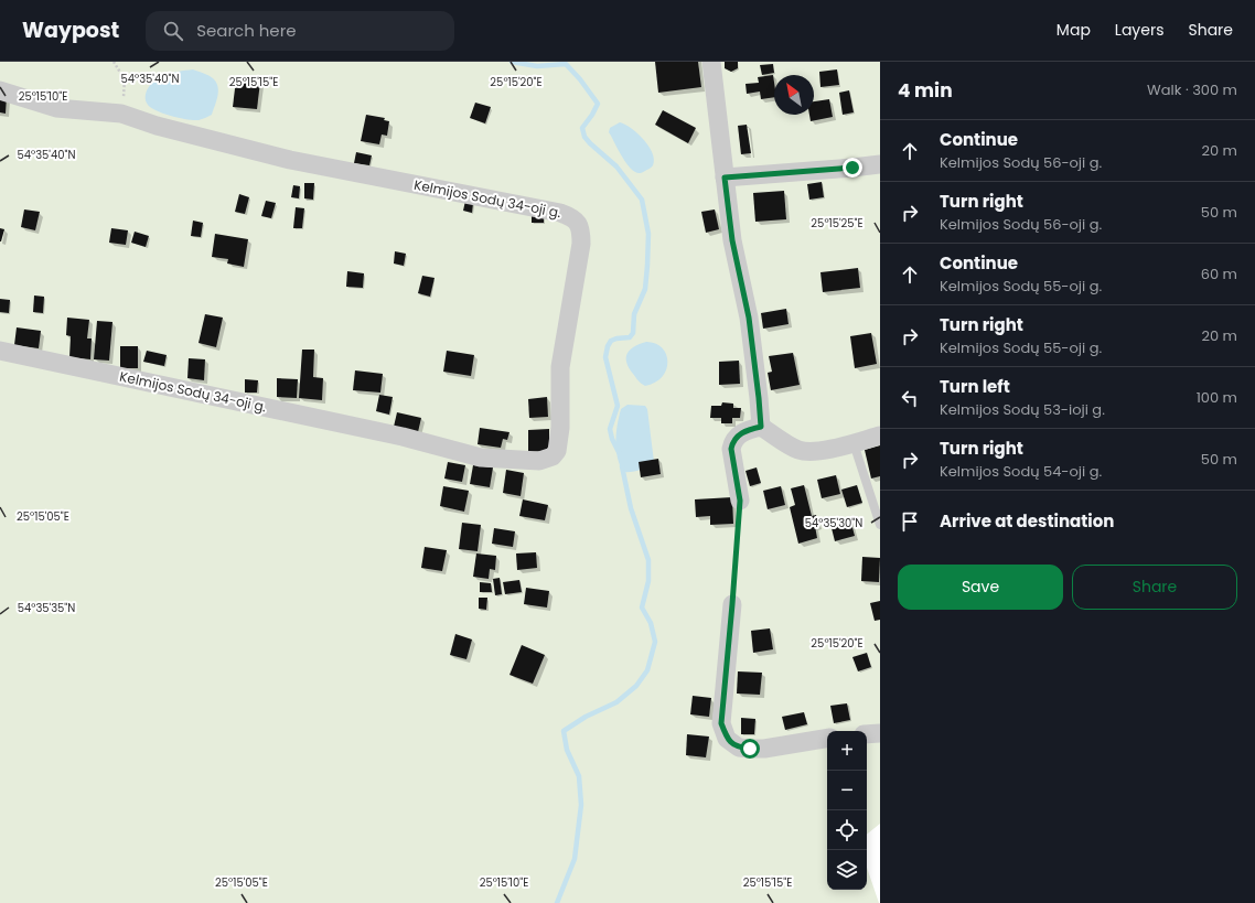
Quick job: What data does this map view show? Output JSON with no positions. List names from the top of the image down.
{
  "streets": {
    "street": ["Kelmijos Sodų 34-oji g."]
  },
  "north": "top left",
  "page": {
    "header": "Waypost",
    "search": "Search here",
    "nav": ["Map", "Layers", "Share"],
    "heading": ["4 min", "Walk · 300 m"],
    "list": [
      ["Continue", "Kelmijos Sodų 56-oji g.", "20 m"],
      ["Turn right", "Kelmijos Sodų 56-oji g.", "50 m"],
      ["Continue", "Kelmijos Sodų 55-oji g.", "60 m"],
      ["Turn right", "Kelmijos Sodų 55-oji g.", "20 m"],
      ["Turn left", "Kelmijos Sodų 53-ioji g.", "100 m"],
      ["Turn right", "Kelmijos Sodų 54-oji g.", "50 m"],
      "Arrive at destination"
    ],
    "buttons": ["Save", "Share"],
    "map_buttons": ["+", "−"]
  },
  "coordinates": [
    "54°35'40\"N",
    "25°15'20\"E",
    "25°15'15\"E",
    "25°15'10\"E",
    "25°15'25\"E",
    "25°15'05\"E",
    "54°35'30\"N",
    "54°35'35\"N"
  ]
}
